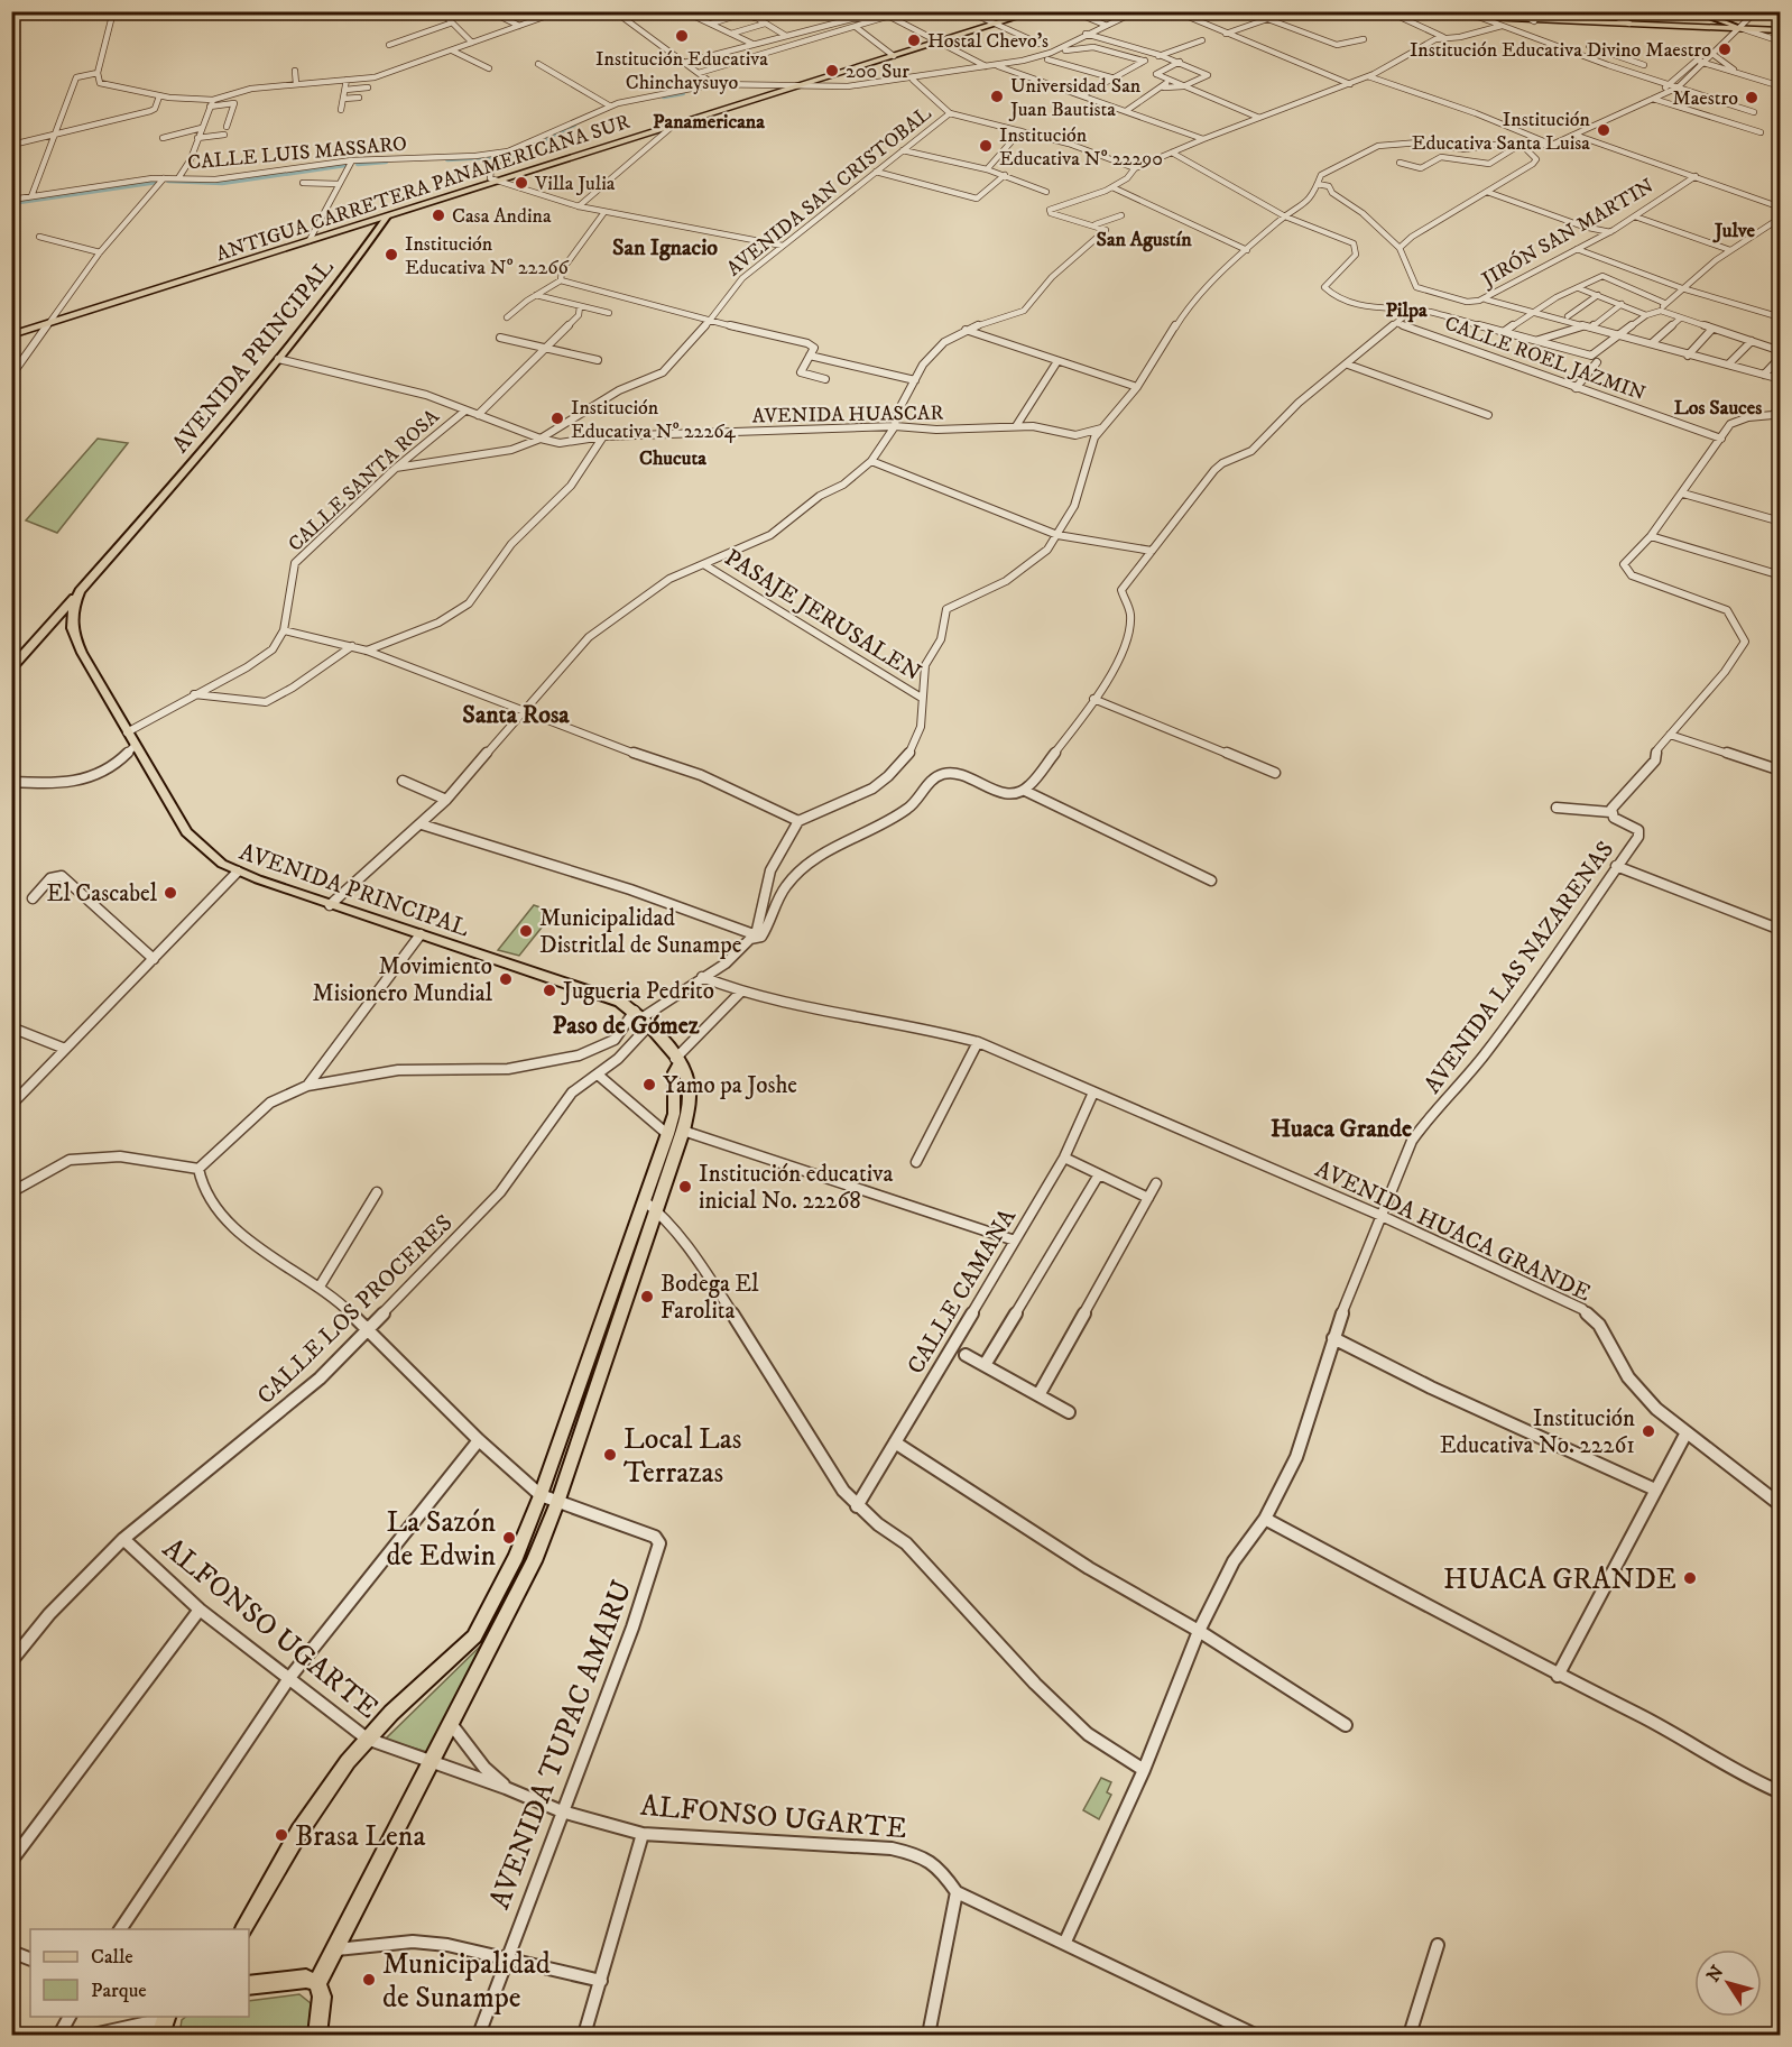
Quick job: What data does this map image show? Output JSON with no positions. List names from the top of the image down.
{
  "streets": {
    "highway": ["ANTIGUA CARRETERA PANAMERICANA SUR"],
    "main road": ["AVENIDA PRINCIPAL"],
    "street": [
      "CALLE LUIS MASSARO",
      "AVENIDA SAN CRISTOBAL",
      "JIRÓN SAN MARTIN",
      "CALLE ROEL JAZMIN",
      "AVENIDA HUASCAR",
      "CALLE SANTA ROSA",
      "PASAJE JERUSALEN",
      "AVENIDA LAS NAZARENAS",
      "AVENIDA HUACA GRANDE",
      "CALLE CAMANA",
      "CALLE LOS PROCERES",
      "ALFONSO UGARTE",
      "AVENIDA TUPAC AMARU"
    ]
  },
  "crossings": [
    ["CALLE LUIS MASSARO", "ANTIGUA CARRETERA PANAMERICANA SUR"],
    ["ANTIGUA CARRETERA PANAMERICANA SUR", "AVENIDA PRINCIPAL"],
    ["AVENIDA SAN CRISTOBAL", "AVENIDA HUASCAR"],
    ["AVENIDA PRINCIPAL", "CALLE SANTA ROSA"],
    ["AVENIDA PRINCIPAL", "CALLE LOS PROCERES"],
    ["AVENIDA HUASCAR", "CALLE SANTA ROSA"],
    ["AVENIDA LAS NAZARENAS", "AVENIDA HUACA GRANDE"],
    ["AVENIDA LAS NAZARENAS", "ALFONSO UGARTE"],
    ["AVENIDA HUACA GRANDE", "CALLE CAMANA"],
    ["CALLE LOS PROCERES", "ALFONSO UGARTE"],
    ["ALFONSO UGARTE", "AVENIDA TUPAC AMARU"]
  ],
  "districts": [
    "Panamericana",
    "Julve",
    "San Agustín",
    "San Ignacio",
    "Pilpa",
    "Los Sauces",
    "Chucuta",
    "Santa Rosa",
    "Paso de Gómez",
    "Huaca Grande"
  ],
  "places": [
    "Institución Educativa Chinchaysuyo",
    "Hostal Chevo's",
    "Institución Educativa Divino Maestro",
    "200 Sur",
    "Universidad San Juan Bautista",
    "Maestro",
    "Institución Educativa Santa Luisa",
    "Institución Educativa Nº 22290",
    "Villa Julia",
    "Casa Andina",
    "Institución Educativa Nº 22266",
    "Institución Educativa Nº 22264",
    "El Cascabel",
    "Municipalidad Distritlal de Sunampe",
    "Movimiento Misionero Mundial",
    "Jugueria Pedrito",
    "Yamo pa Joshe",
    "Institución educativa inicial No. 22268",
    "Bodega El Farolita",
    "Institución Educativa No. 22261",
    "Local Las Terrazas",
    "La Sazón de Edwin",
    "HUACA GRANDE",
    "Brasa Lena",
    "Municipalidad de Sunampe"
  ],
  "legend": ["Calle", "Parque"],
  "north": "top left"
}
